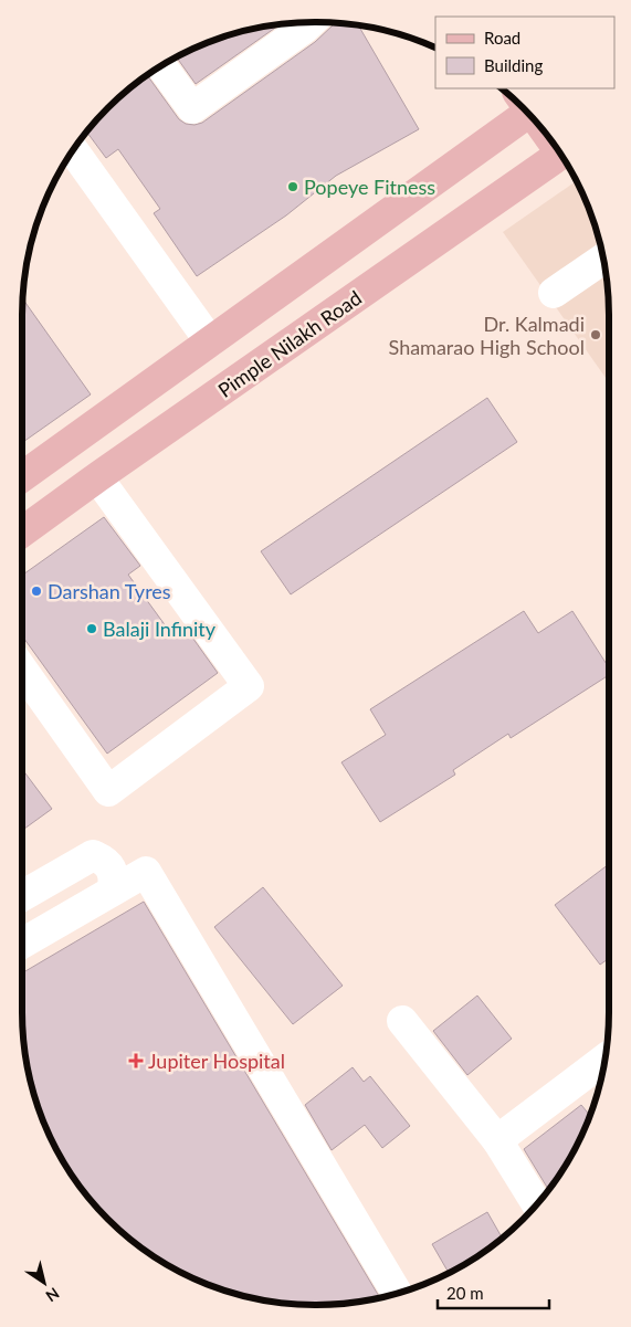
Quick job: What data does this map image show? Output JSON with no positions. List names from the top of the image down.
{
  "streets": {
    "main road": ["Pimple Nilakh Road"]
  },
  "places": {
    "other": [
      "Popeye Fitness",
      "Dr. Kalmadi Shamarao High School",
      "Darshan Tyres",
      "Balaji Infinity"
    ],
    "health": ["Jupiter Hospital"]
  },
  "legend": ["Road", "Building"],
  "scale_bar": "20 m",
  "north": "bottom right"
}
